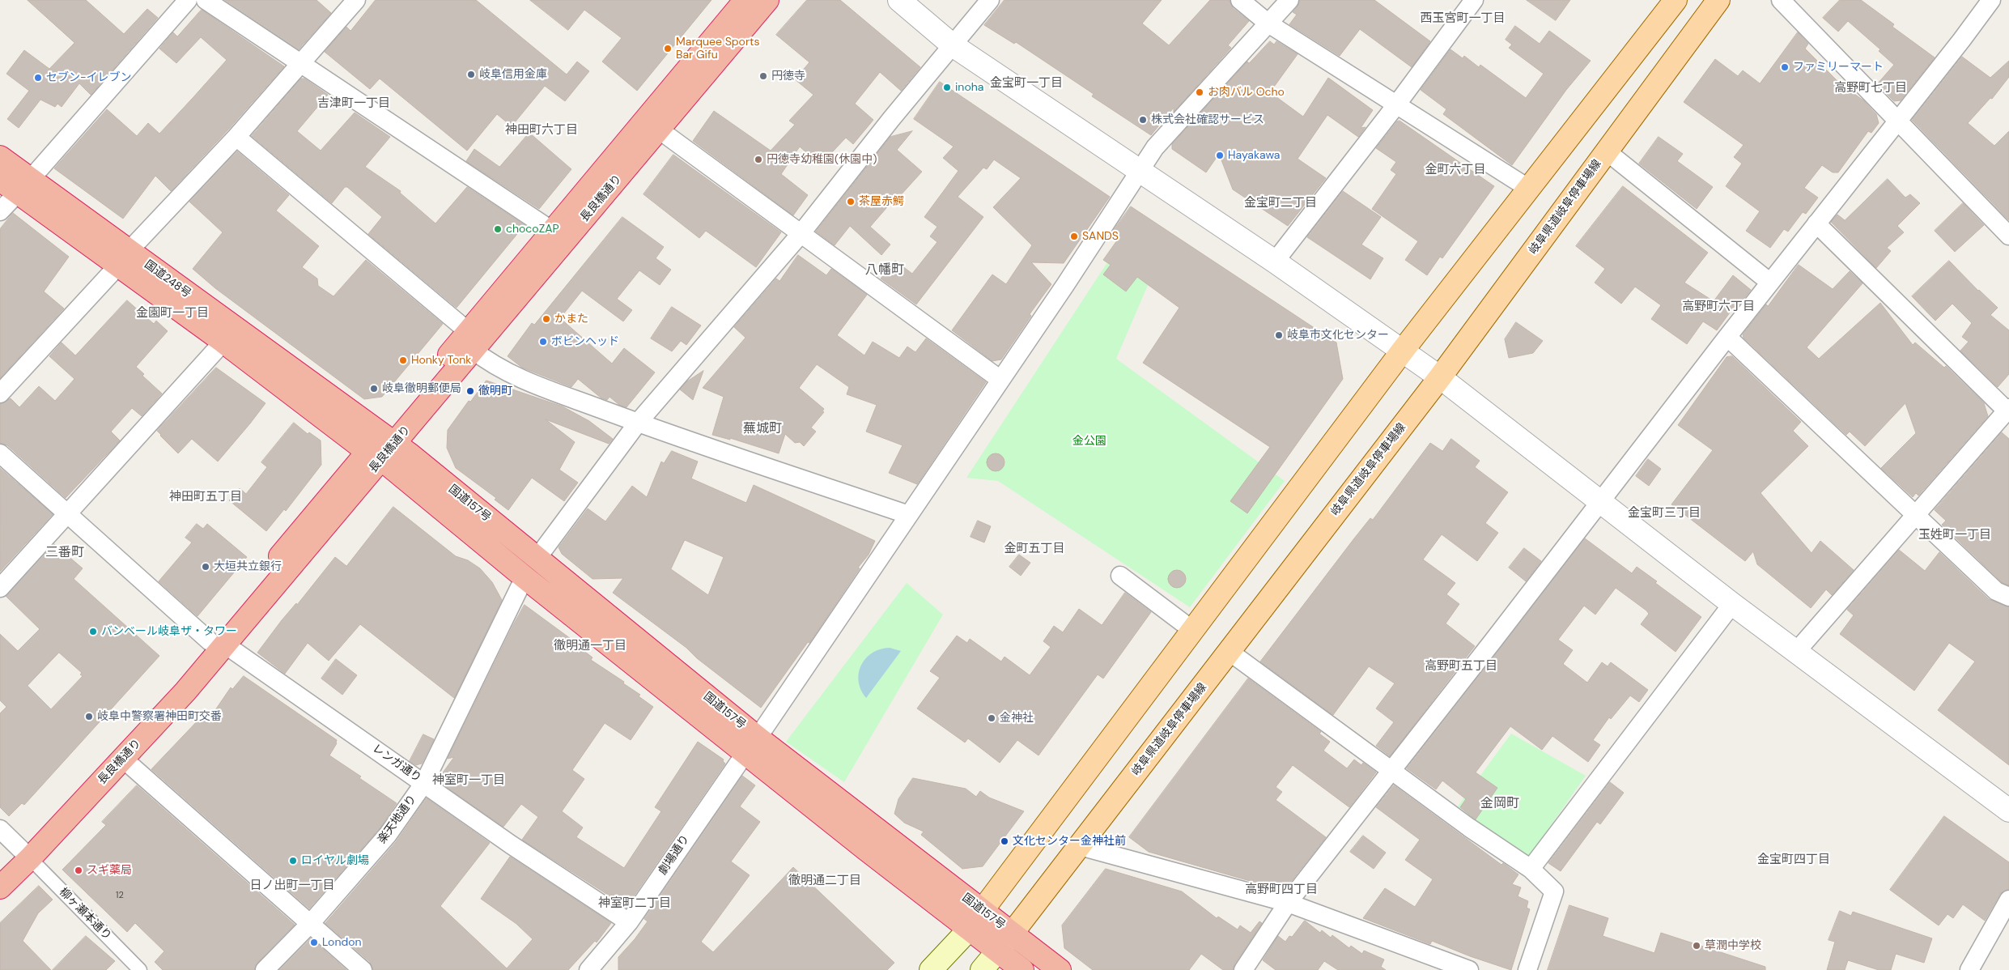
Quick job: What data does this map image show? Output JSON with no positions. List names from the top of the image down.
{
  "streets": {
    "highway": ["長良橋通り", "国道248号", "国道157号"],
    "main road": ["岐阜県道岐阜停車場線"],
    "street": [
      "レンガ通り",
      "楽天地通り",
      "劇場通り",
      "柳ヶ瀬本通り"
    ]
  },
  "crossings": [
    ["長良橋通り", "国道248号"],
    ["長良橋通り", "国道157号"],
    ["長良橋通り", "レンガ通り"],
    ["長良橋通り", "柳ヶ瀬本通り"],
    ["岐阜県道岐阜停車場線", "国道157号"],
    ["国道248号", "国道157号"],
    ["国道157号", "楽天地通り"],
    ["国道157号", "劇場通り"],
    ["レンガ通り", "楽天地通り"],
    ["レンガ通り", "劇場通り"]
  ],
  "districts": [
    "西玉宮町一丁目",
    "金宝町一丁目",
    "高野町七丁目",
    "吉津町一丁目",
    "神田町六丁目",
    "金町六丁目",
    "金宝町二丁目",
    "八幡町",
    "高野町六丁目",
    "金園町一丁目",
    "蕪城町",
    "神田町五丁目",
    "金宝町三丁目",
    "玉姓町一丁目",
    "金町五丁目",
    "三番町",
    "徹明通一丁目",
    "高野町五丁目",
    "神室町一丁目",
    "金岡町",
    "金宝町四丁目",
    "徹明通二丁目",
    "日ノ出町一丁目",
    "高野町四丁目",
    "神室町二丁目"
  ],
  "parks": ["金公園"],
  "places": [
    "Marquee Sports Bar Gifu",
    "ファミリーマート",
    "岐阜信用金庫",
    "円徳寺",
    "セブン-イレブン",
    "inoha",
    "お肉バル Ocho",
    "株式会社確認サービス",
    "Hayakawa",
    "円徳寺幼稚園(休園中)",
    "茶屋赤鰐",
    "chocoZAP",
    "SANDS",
    "かまた",
    "岐阜市文化センター",
    "ボビンヘッド",
    "Honky Tonk",
    "岐阜徹明郵便局",
    "徹明町",
    "大垣共立銀行",
    "バンベール岐阜ザ・タワー",
    "岐阜中警察署神田町交番",
    "金神社",
    "文化センター金神社前",
    "ロイヤル劇場",
    "スギ薬局",
    "London",
    "草潤中学校"
  ],
  "house_numbers": ["12"]
}
